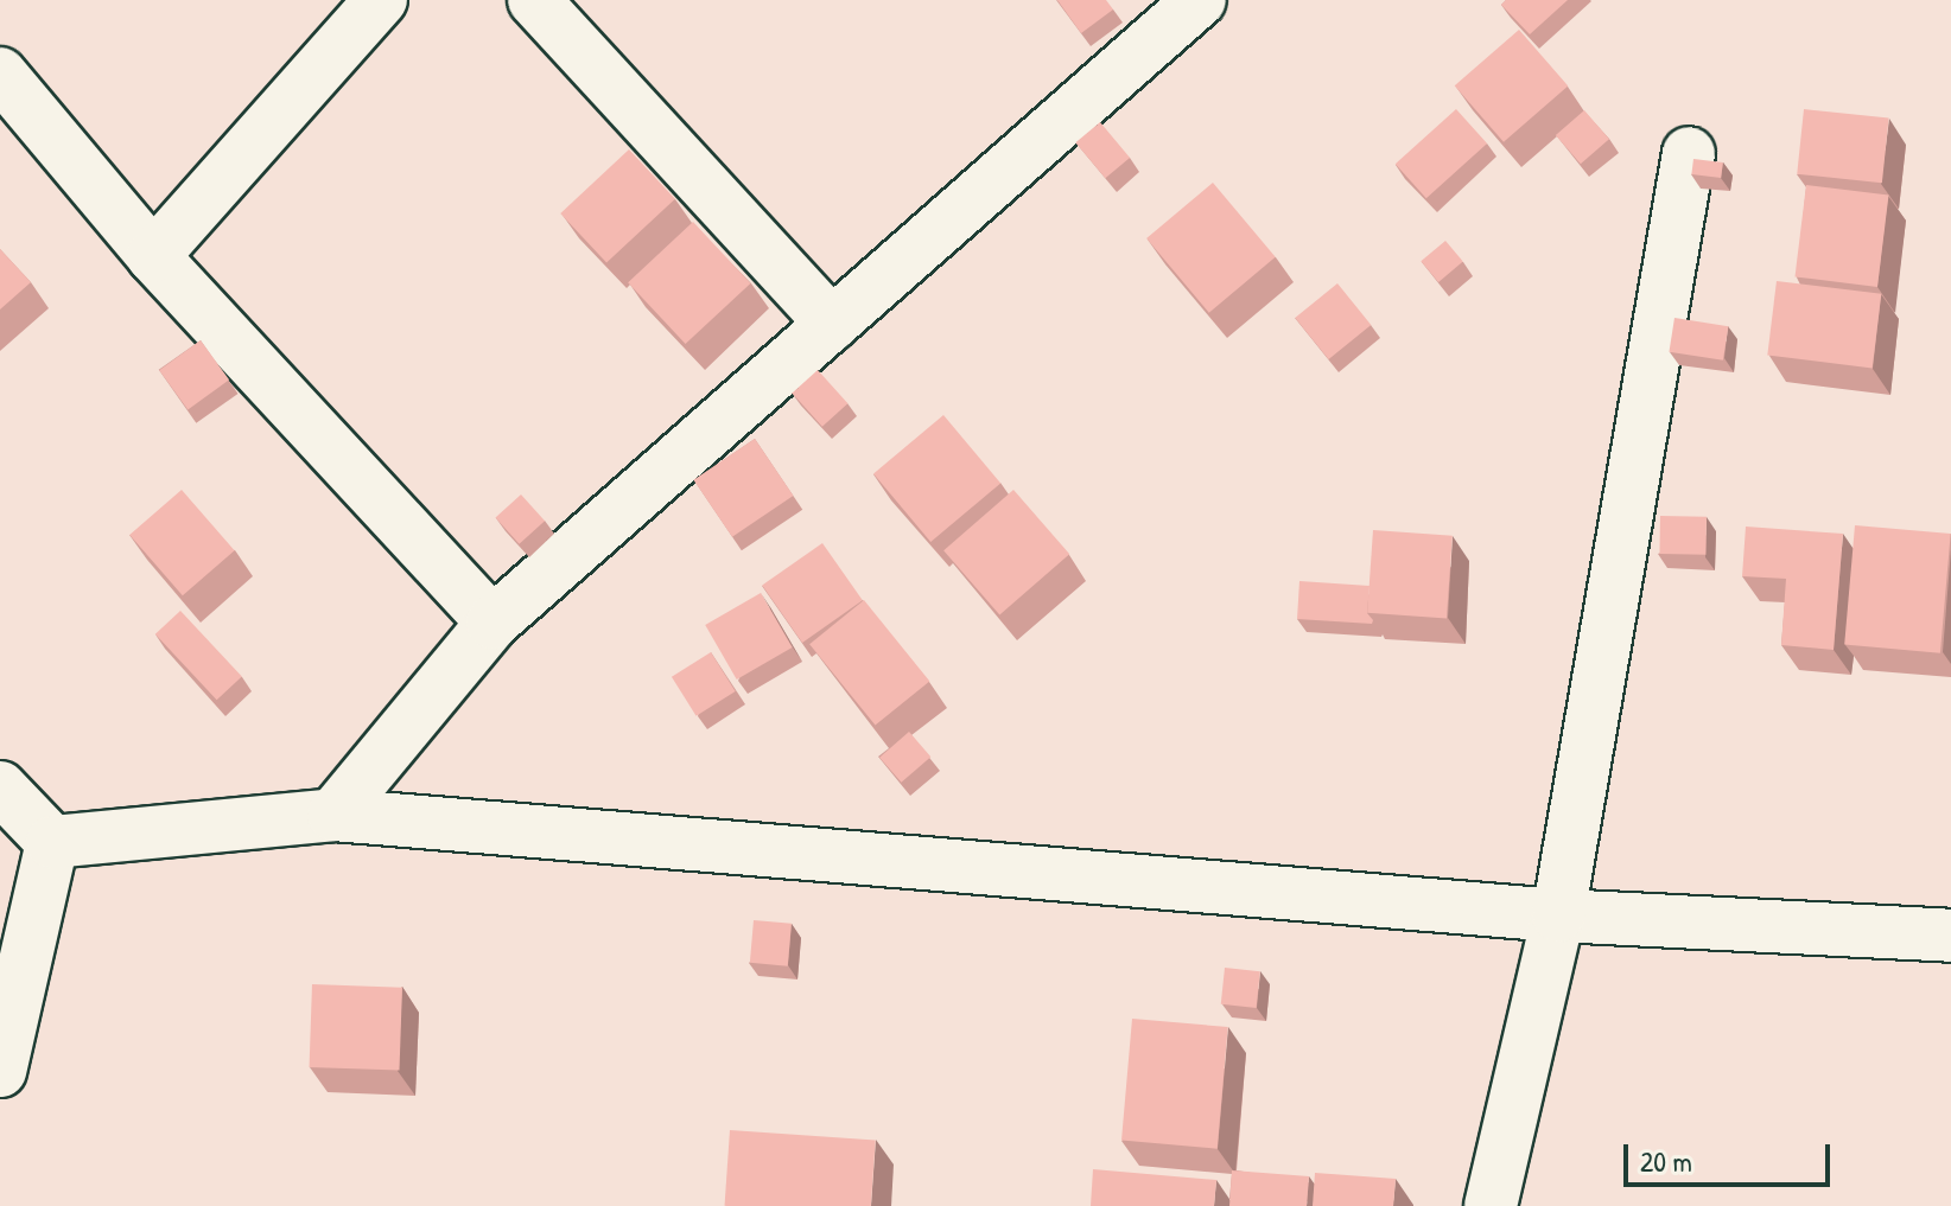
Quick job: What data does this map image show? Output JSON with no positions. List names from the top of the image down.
{
  "scale_bar": "20 m"
}
